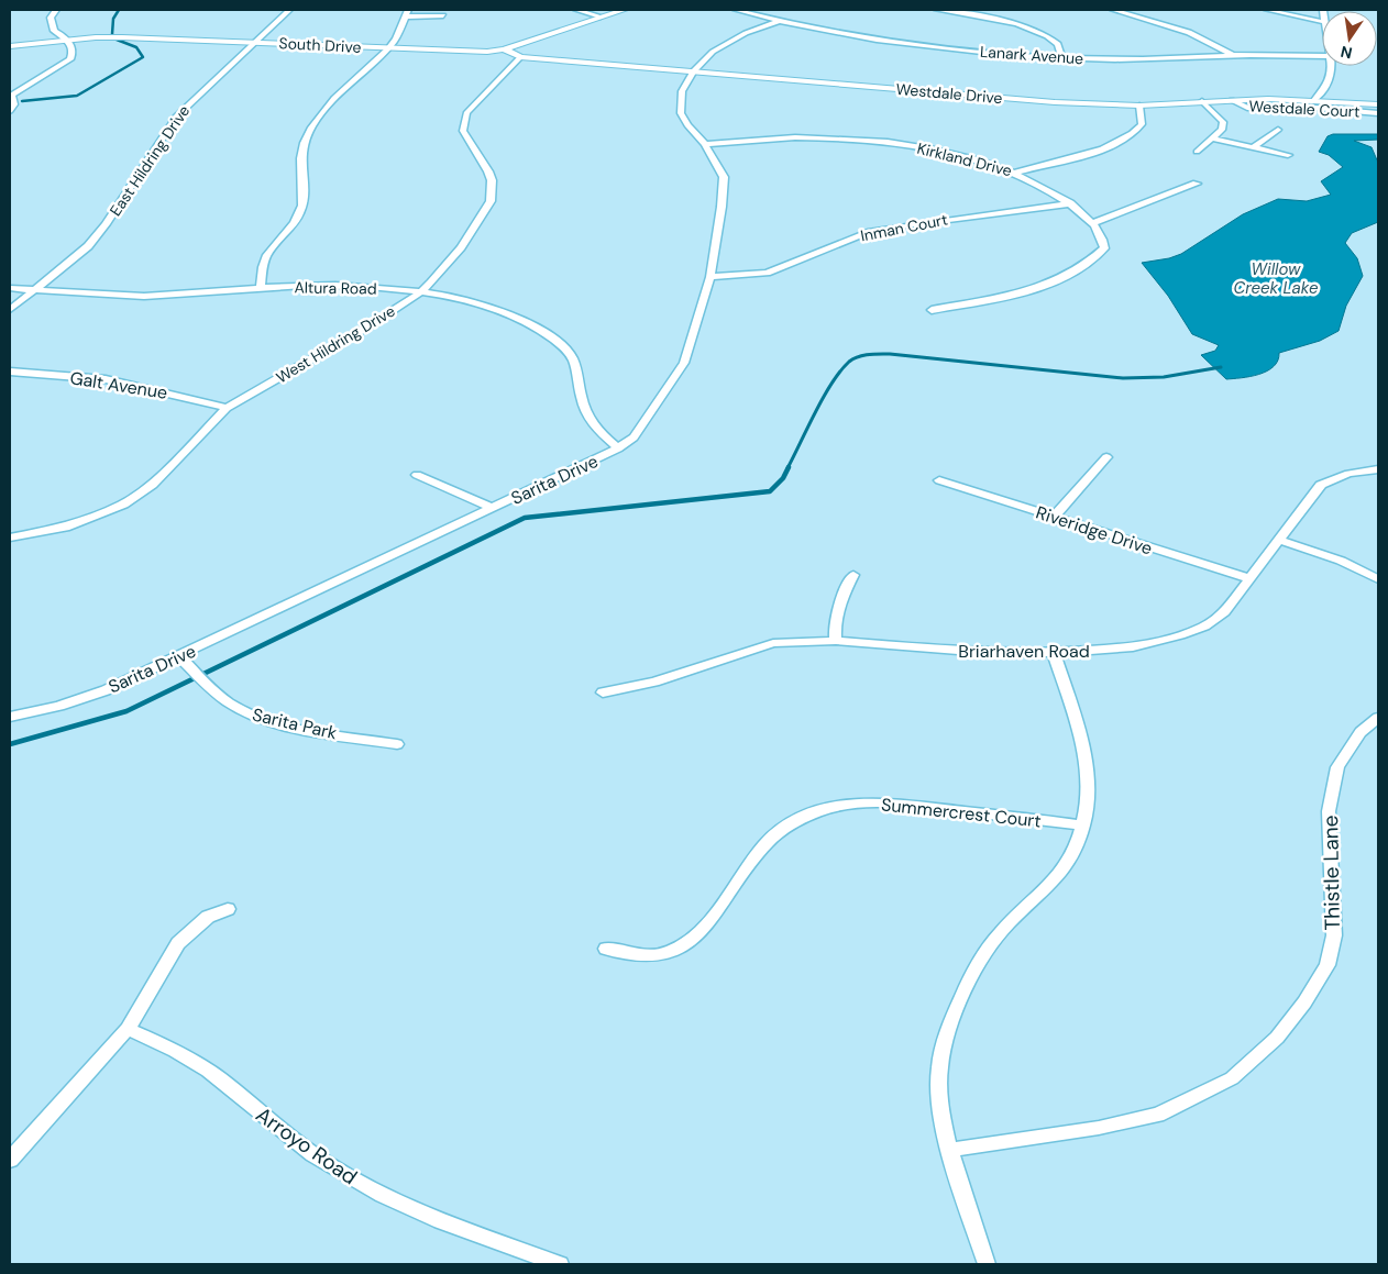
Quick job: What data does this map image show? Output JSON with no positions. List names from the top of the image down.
{
  "streets": {
    "street": [
      "South Drive",
      "Lanark Avenue",
      "Westdale Drive",
      "Westdale Court",
      "Kirkland Drive",
      "East Hildring Drive",
      "Inman Court",
      "Altura Road",
      "West Hildring Drive",
      "Galt Avenue",
      "Sarita Drive",
      "Riveridge Drive",
      "Briarhaven Road",
      "Sarita Park",
      "Summercrest Court",
      "Thistle Lane",
      "Arroyo Road"
    ]
  },
  "crossings": [
    ["South Drive", "Westdale Drive"],
    ["South Drive", "East Hildring Drive"],
    ["Lanark Avenue", "Sarita Drive"],
    ["Westdale Drive", "Westdale Court"],
    ["Westdale Drive", "West Hildring Drive"],
    ["Westdale Drive", "Sarita Drive"],
    ["Kirkland Drive", "Inman Court"],
    ["Kirkland Drive", "Sarita Drive"],
    ["East Hildring Drive", "Altura Road"],
    ["Inman Court", "Sarita Drive"],
    ["Altura Road", "West Hildring Drive"],
    ["Altura Road", "Sarita Drive"],
    ["West Hildring Drive", "Galt Avenue"],
    ["Sarita Drive", "Sarita Park"],
    ["Riveridge Drive", "Briarhaven Road"]
  ],
  "water": ["Willow Creek Lake"],
  "north": "bottom"
}
